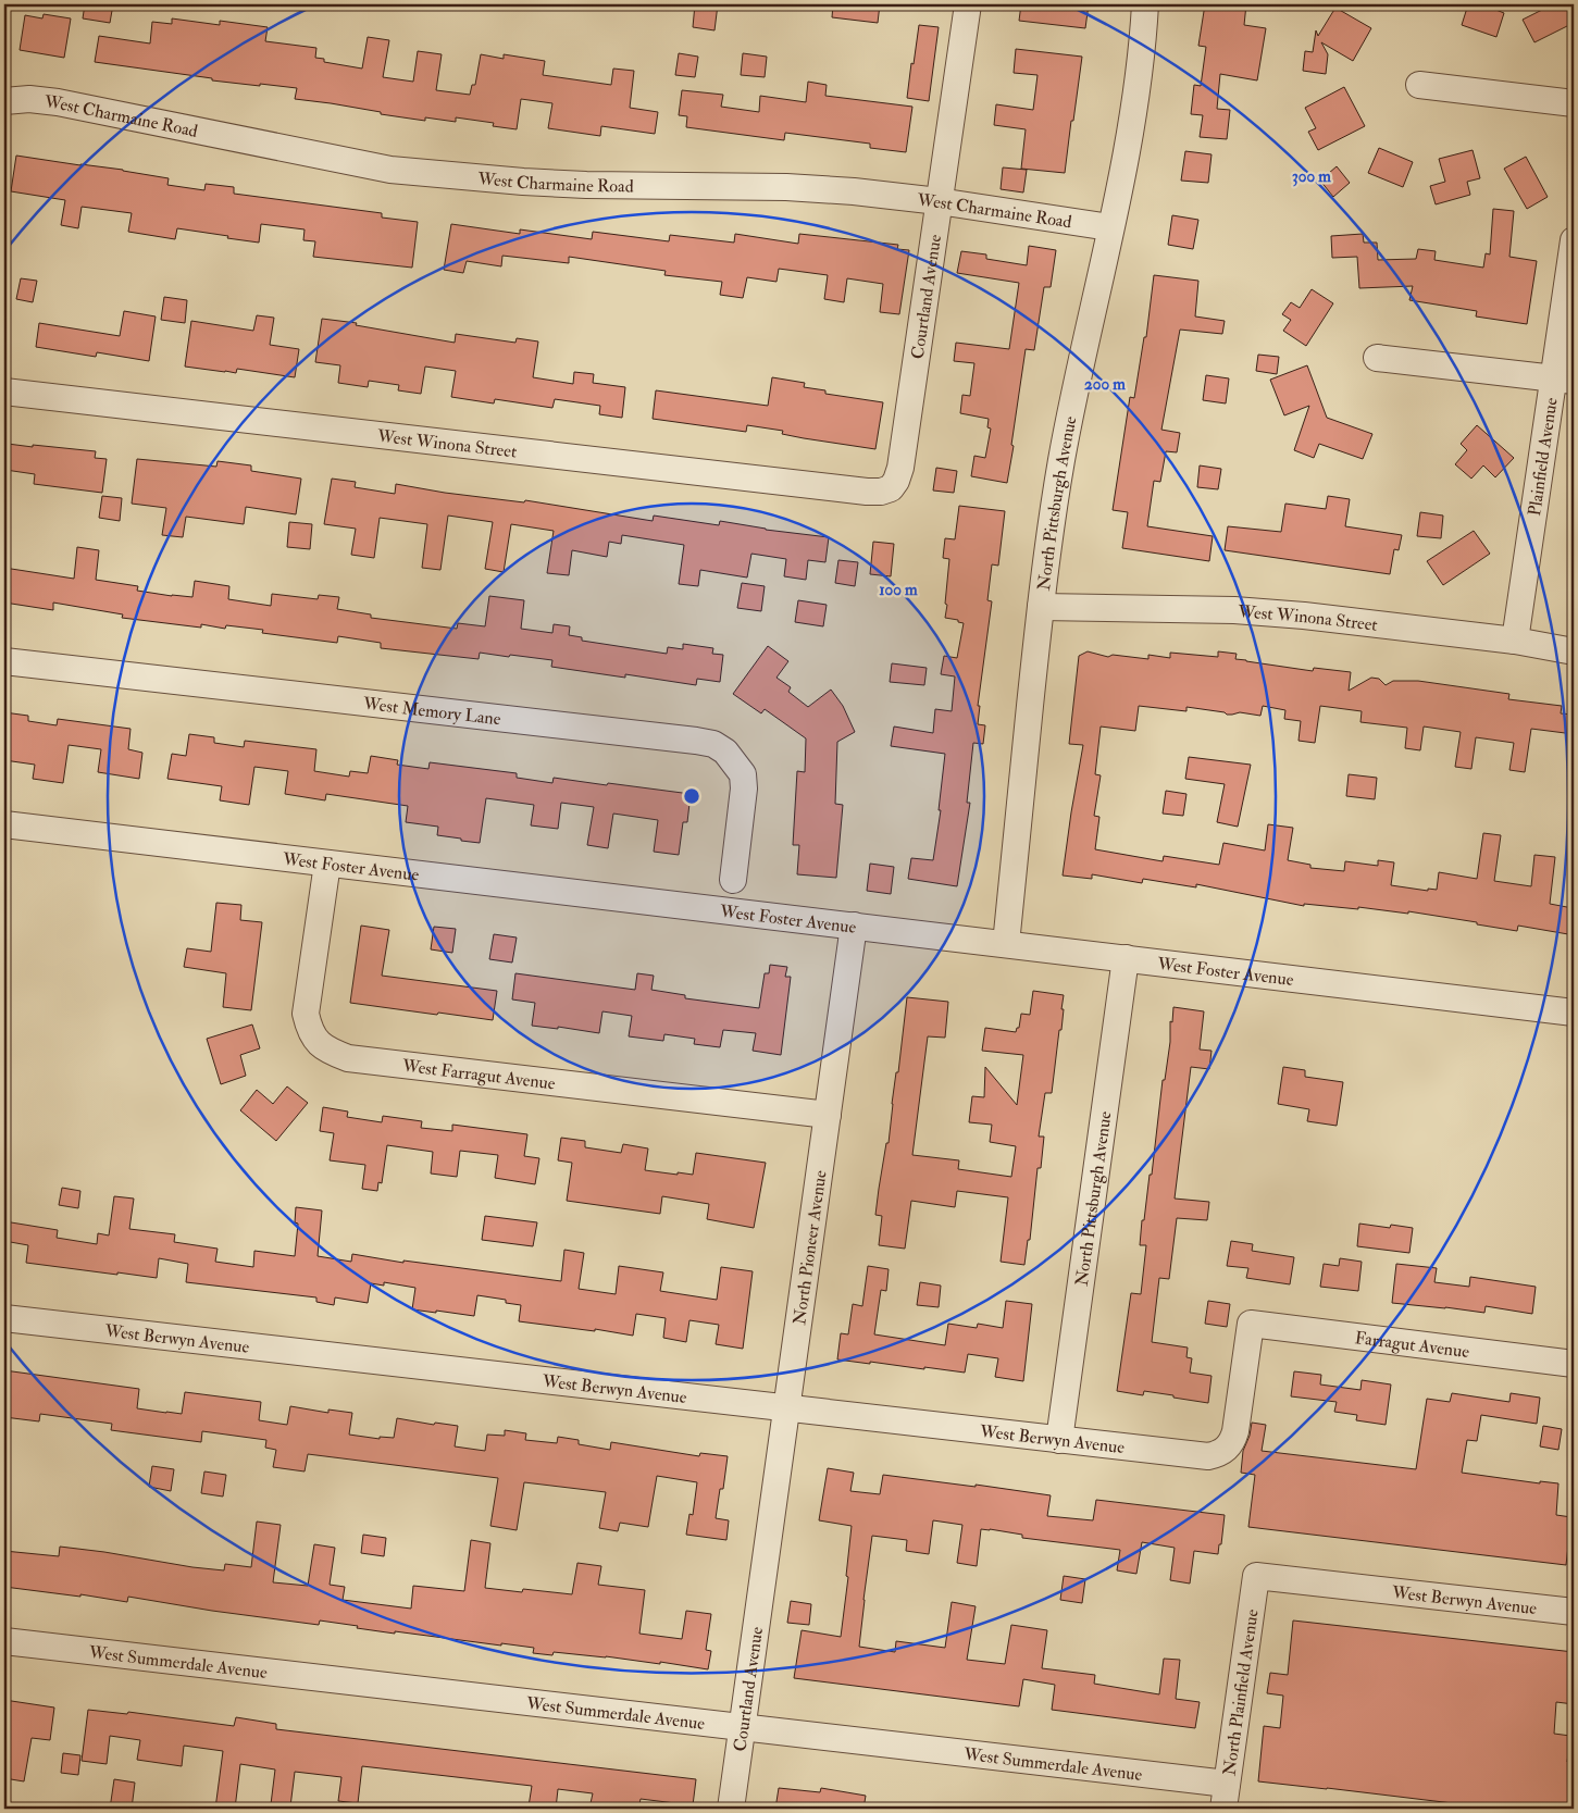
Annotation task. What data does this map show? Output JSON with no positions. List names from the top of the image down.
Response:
{
  "streets": {
    "street": [
      "West Charmaine Road",
      "Courtland Avenue",
      "West Winona Street",
      "Plainfield Avenue",
      "North Pittsburgh Avenue",
      "West Memory Lane",
      "West Foster Avenue",
      "West Farragut Avenue",
      "North Pioneer Avenue",
      "West Berwyn Avenue",
      "Farragut Avenue",
      "West Summerdale Avenue",
      "North Plainfield Avenue"
    ]
  },
  "crossings": [
    ["West Charmaine Road", "Courtland Avenue"],
    ["West Charmaine Road", "North Pittsburgh Avenue"],
    ["Courtland Avenue", "West Winona Street"],
    ["Courtland Avenue", "North Pioneer Avenue"],
    ["Courtland Avenue", "West Summerdale Avenue"],
    ["West Winona Street", "Plainfield Avenue"],
    ["West Winona Street", "North Pittsburgh Avenue"],
    ["North Pittsburgh Avenue", "West Foster Avenue"],
    ["North Pittsburgh Avenue", "West Berwyn Avenue"],
    ["West Foster Avenue", "West Farragut Avenue"],
    ["West Foster Avenue", "North Pioneer Avenue"],
    ["West Farragut Avenue", "North Pioneer Avenue"],
    ["North Pioneer Avenue", "West Berwyn Avenue"],
    ["West Berwyn Avenue", "Farragut Avenue"],
    ["West Berwyn Avenue", "North Plainfield Avenue"],
    ["West Summerdale Avenue", "North Plainfield Avenue"]
  ],
  "rings": ["300 m", "200 m", "100 m"]
}
